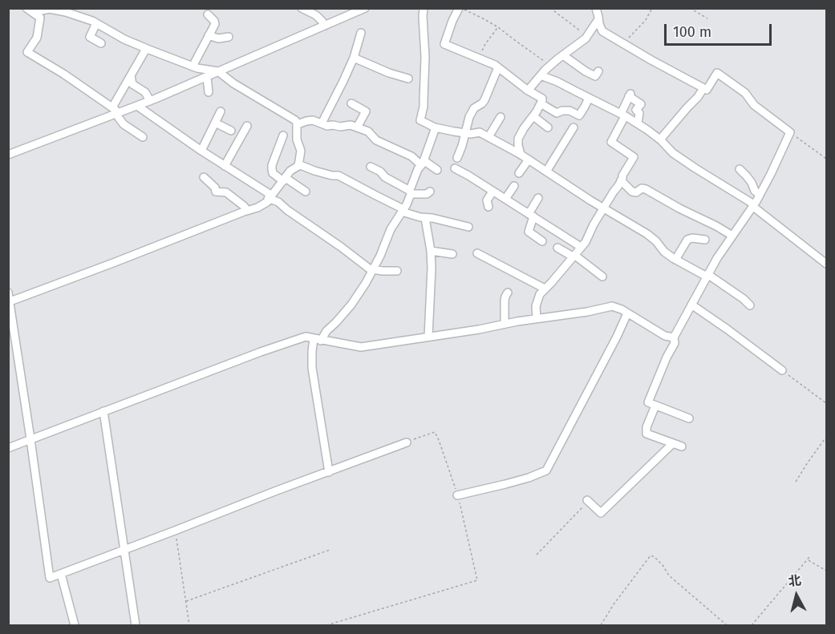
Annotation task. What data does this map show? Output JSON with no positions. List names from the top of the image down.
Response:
{
  "scale_bar": "100 m",
  "north": "top"
}
